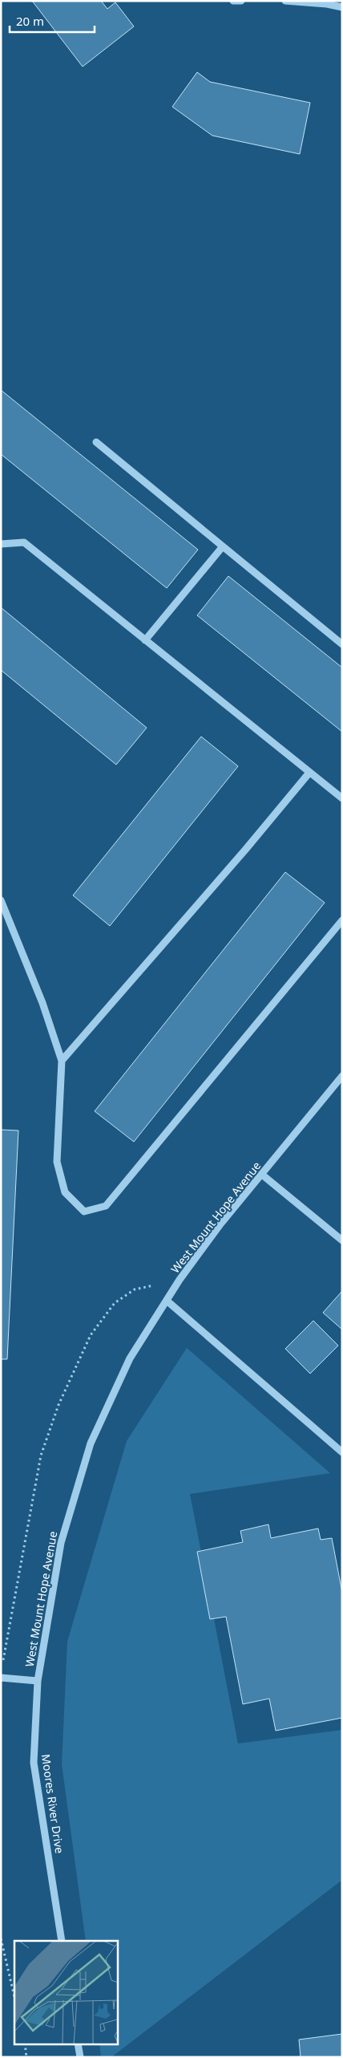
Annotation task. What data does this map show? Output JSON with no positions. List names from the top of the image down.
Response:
{
  "streets": {
    "street": ["West Mount Hope Avenue", "Moores River Drive"]
  },
  "crossings": [
    ["West Mount Hope Avenue", "Moores River Drive"]
  ],
  "scale_bar": "20 m"
}
